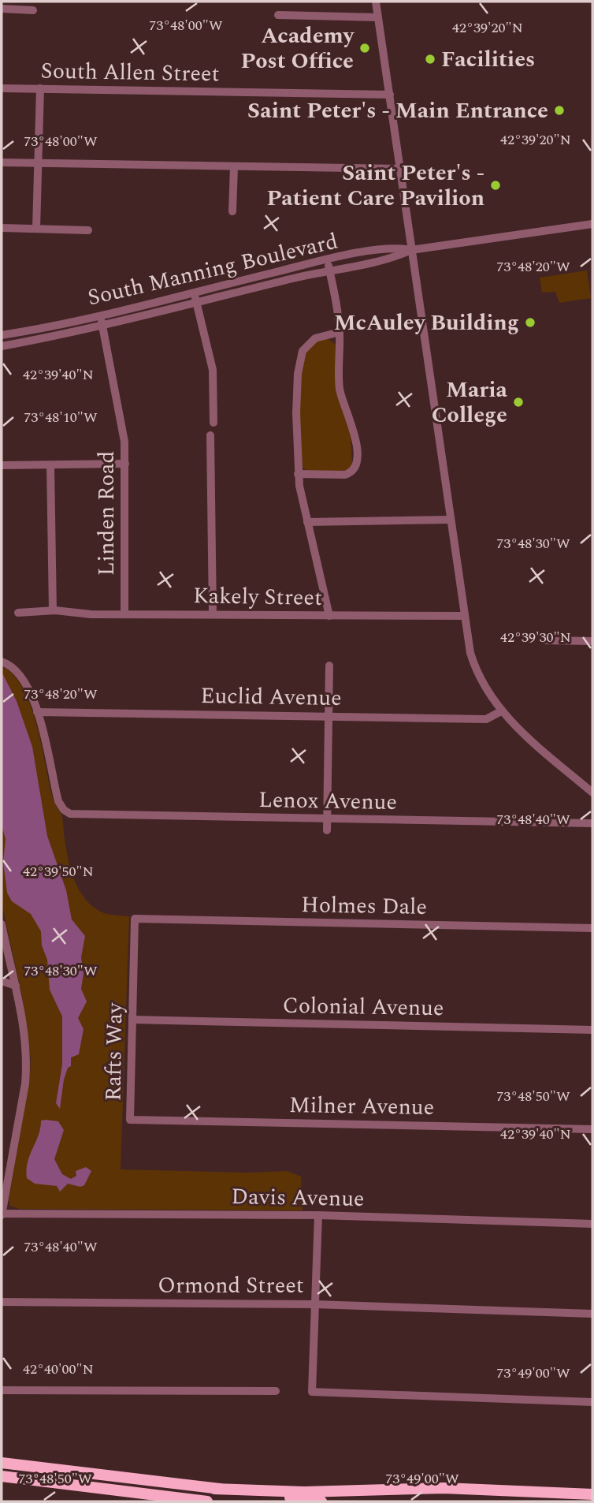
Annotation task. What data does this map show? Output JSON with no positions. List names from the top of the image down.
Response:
{
  "streets": {
    "street": [
      "South Allen Street",
      "South Manning Boulevard",
      "Linden Road",
      "Kakely Street",
      "Euclid Avenue",
      "Lenox Avenue",
      "Holmes Dale",
      "Colonial Avenue",
      "Rafts Way",
      "Milner Avenue",
      "Davis Avenue",
      "Ormond Street"
    ]
  },
  "crossings": [
    ["South Manning Boulevard", "Linden Road"],
    ["Linden Road", "Kakely Street"],
    ["Euclid Avenue", "Lenox Avenue"],
    ["Holmes Dale", "Rafts Way"],
    ["Colonial Avenue", "Rafts Way"],
    ["Rafts Way", "Milner Avenue"]
  ],
  "places": [
    "Academy Post Office",
    "Facilities",
    "Saint Peter's - Main Entrance",
    "Saint Peter's - Patient Care Pavilion",
    "McAuley Building",
    "Maria College"
  ],
  "coordinates": [
    "73°48'00\"W",
    "42°39'20\"N",
    "73°48'20\"W",
    "42°39'40\"N",
    "73°48'10\"W",
    "73°48'30\"W",
    "42°39'30\"N",
    "73°48'40\"W",
    "42°39'50\"N",
    "73°48'50\"W",
    "42°40'00\"N",
    "73°49'00\"W"
  ]
}
